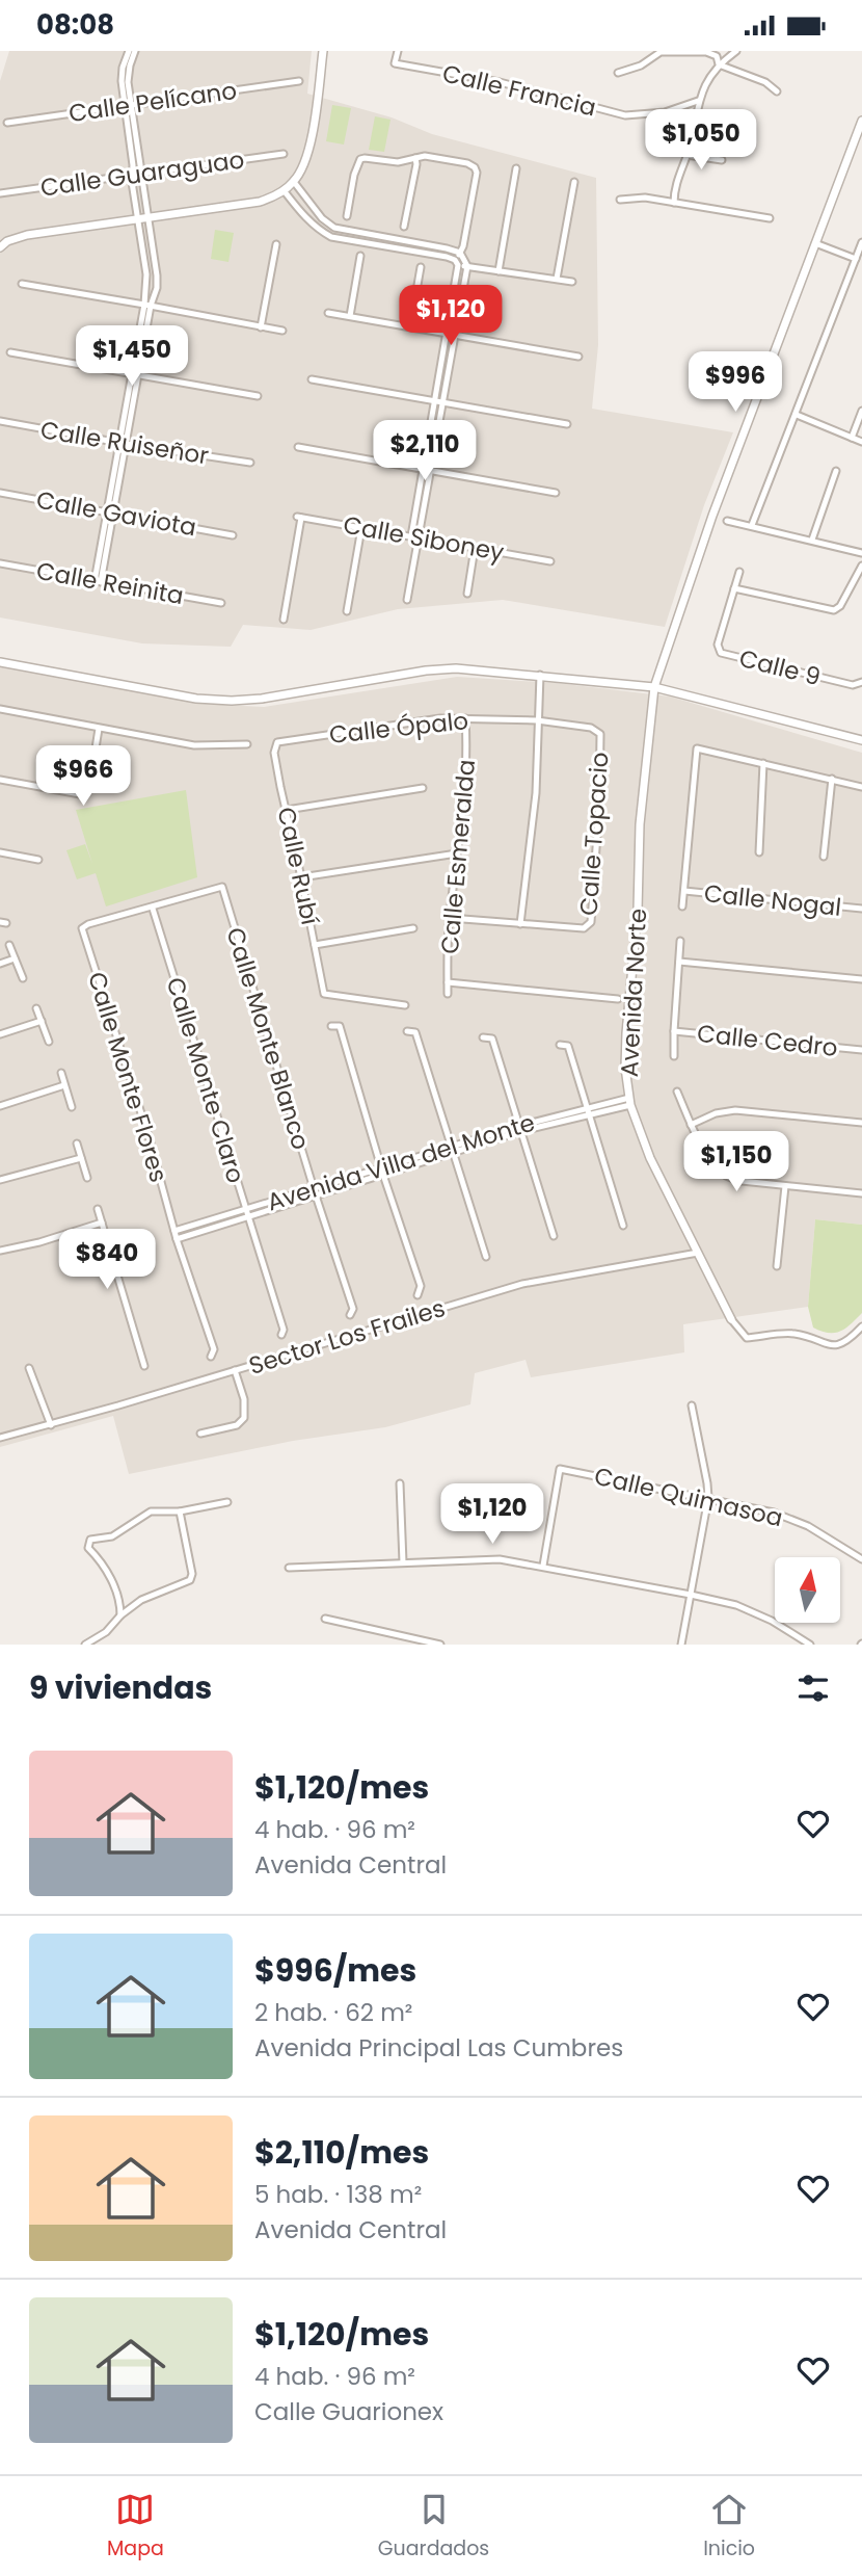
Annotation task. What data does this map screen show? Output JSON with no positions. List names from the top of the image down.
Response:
{
  "streets": {
    "street": [
      "Calle Francia",
      "Calle Pelícano",
      "Calle Guaraguao",
      "Calle Ruiseñor",
      "Calle Gaviota",
      "Calle Siboney",
      "Calle Reinita",
      "Calle 9",
      "Calle Ópalo",
      "Calle Topacio",
      "Calle Esmeralda",
      "Calle Rubí",
      "Calle Nogal",
      "Avenida Norte",
      "Calle Monte Blanco",
      "Calle Cedro",
      "Calle Monte Flores",
      "Calle Monte Claro",
      "Avenida Villa del Monte",
      "Sector Los Frailes",
      "Calle Quimasoa"
    ]
  },
  "crossings": [
    ["Calle Ópalo", "Calle Topacio"],
    ["Calle Ópalo", "Calle Esmeralda"],
    ["Calle Ópalo", "Calle Rubí"],
    ["Calle Topacio", "Calle Esmeralda"],
    ["Avenida Norte", "Avenida Villa del Monte"],
    ["Avenida Norte", "Sector Los Frailes"],
    ["Calle Monte Blanco", "Calle Monte Flores"],
    ["Calle Monte Blanco", "Calle Monte Claro"],
    ["Calle Monte Blanco", "Avenida Villa del Monte"],
    ["Calle Monte Flores", "Calle Monte Claro"],
    ["Calle Monte Flores", "Avenida Villa del Monte"],
    ["Calle Monte Claro", "Avenida Villa del Monte"]
  ],
  "north": "top",
  "page": {
    "status": "08:08",
    "price": [
      "$1,050",
      "$1,120",
      "$1,450",
      "$996",
      "$2,110",
      "$966",
      "$1,150",
      "$840",
      "$1,120"
    ],
    "heading": "9 viviendas",
    "list": [
      {
        "name": "$1,120/mes",
        "note": "4 hab. · 96 m² · Avenida Central"
      },
      {
        "name": "$996/mes",
        "note": "2 hab. · 62 m² · Avenida Principal Las Cumbres"
      },
      {
        "name": "$2,110/mes",
        "note": "5 hab. · 138 m² · Avenida Central"
      },
      {
        "name": "$1,120/mes",
        "note": "4 hab. · 96 m² · Calle Guarionex"
      }
    ],
    "tabs": ["Mapa", "Guardados", "Inicio"]
  }
}
